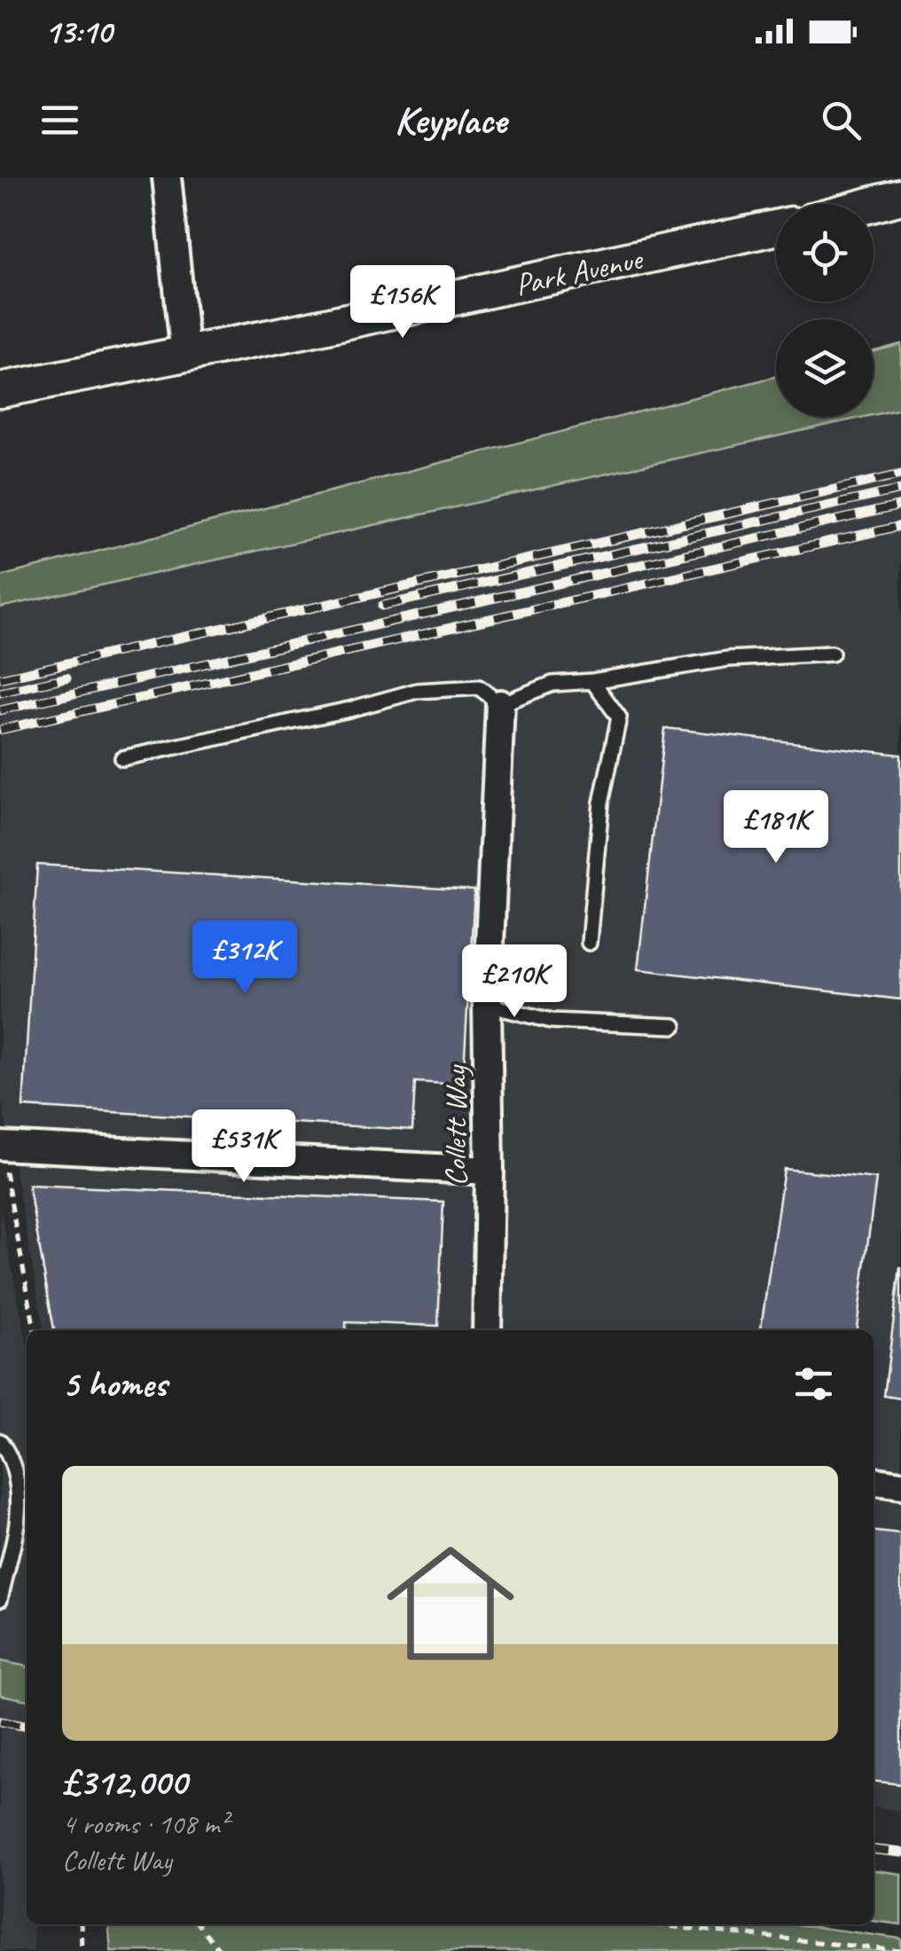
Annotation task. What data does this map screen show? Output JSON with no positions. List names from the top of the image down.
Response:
{
  "streets": {
    "street": ["Park Avenue", "Collett Way"]
  },
  "page": {
    "status": "13:10",
    "header": "Keyplace",
    "price": [
      "£156K",
      "£181K",
      "£312K",
      "£210K",
      "£531K"
    ],
    "heading": "5 homes",
    "list": [
      {
        "name": "£312,000",
        "note": "4 rooms · 108 m² · Collett Way"
      }
    ]
  }
}
